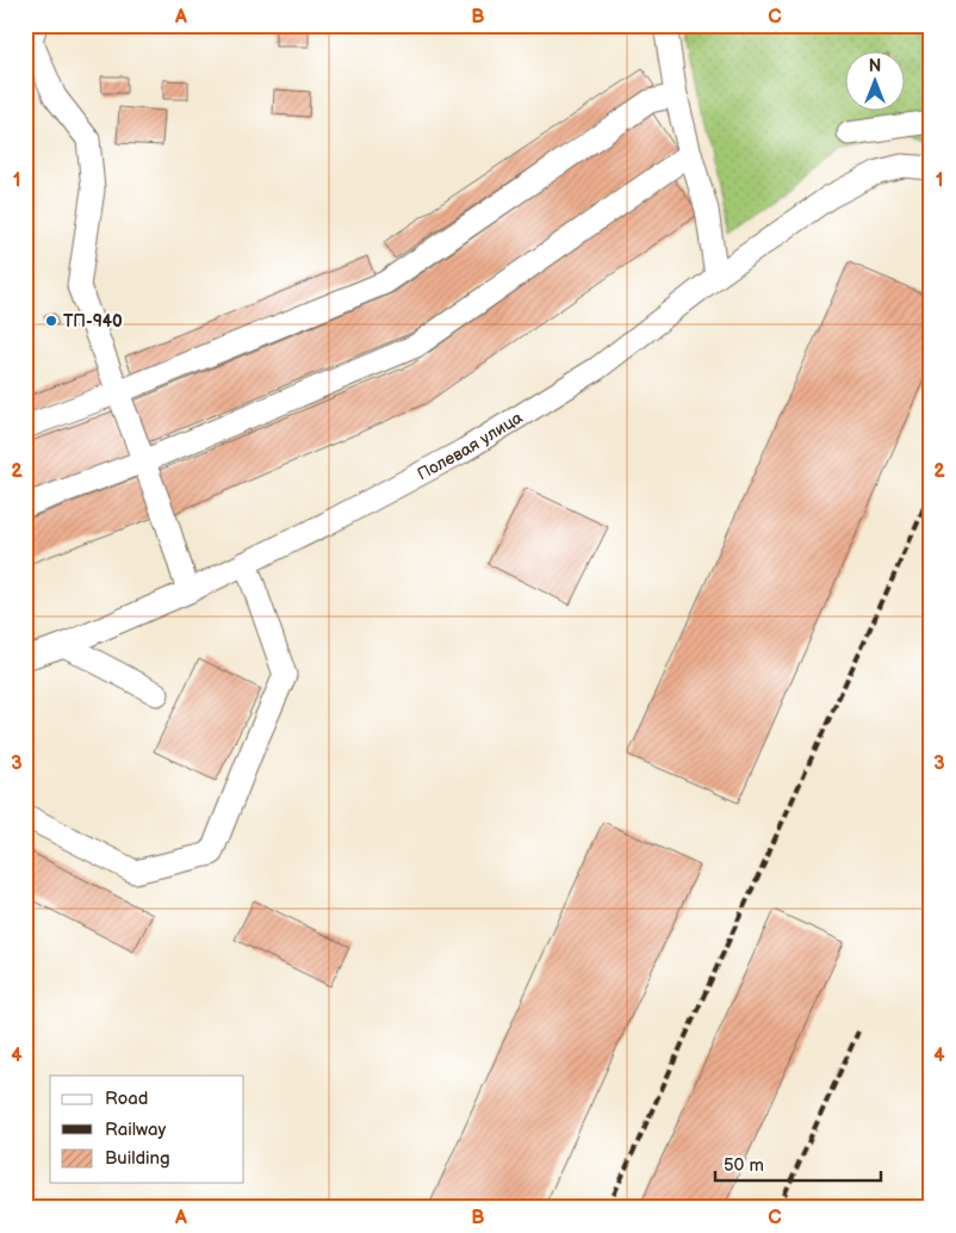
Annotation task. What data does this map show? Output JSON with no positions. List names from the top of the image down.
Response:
{
  "streets": {
    "street": ["Полевая улица"]
  },
  "places": ["ТП-940"],
  "legend": ["Road", "Railway", "Building"],
  "scale_bar": "50 m",
  "north": "top",
  "grid": {
    "columns": ["A", "B", "C"],
    "rows": [
      "1",
      "2",
      "3",
      "4"
    ]
  }
}
